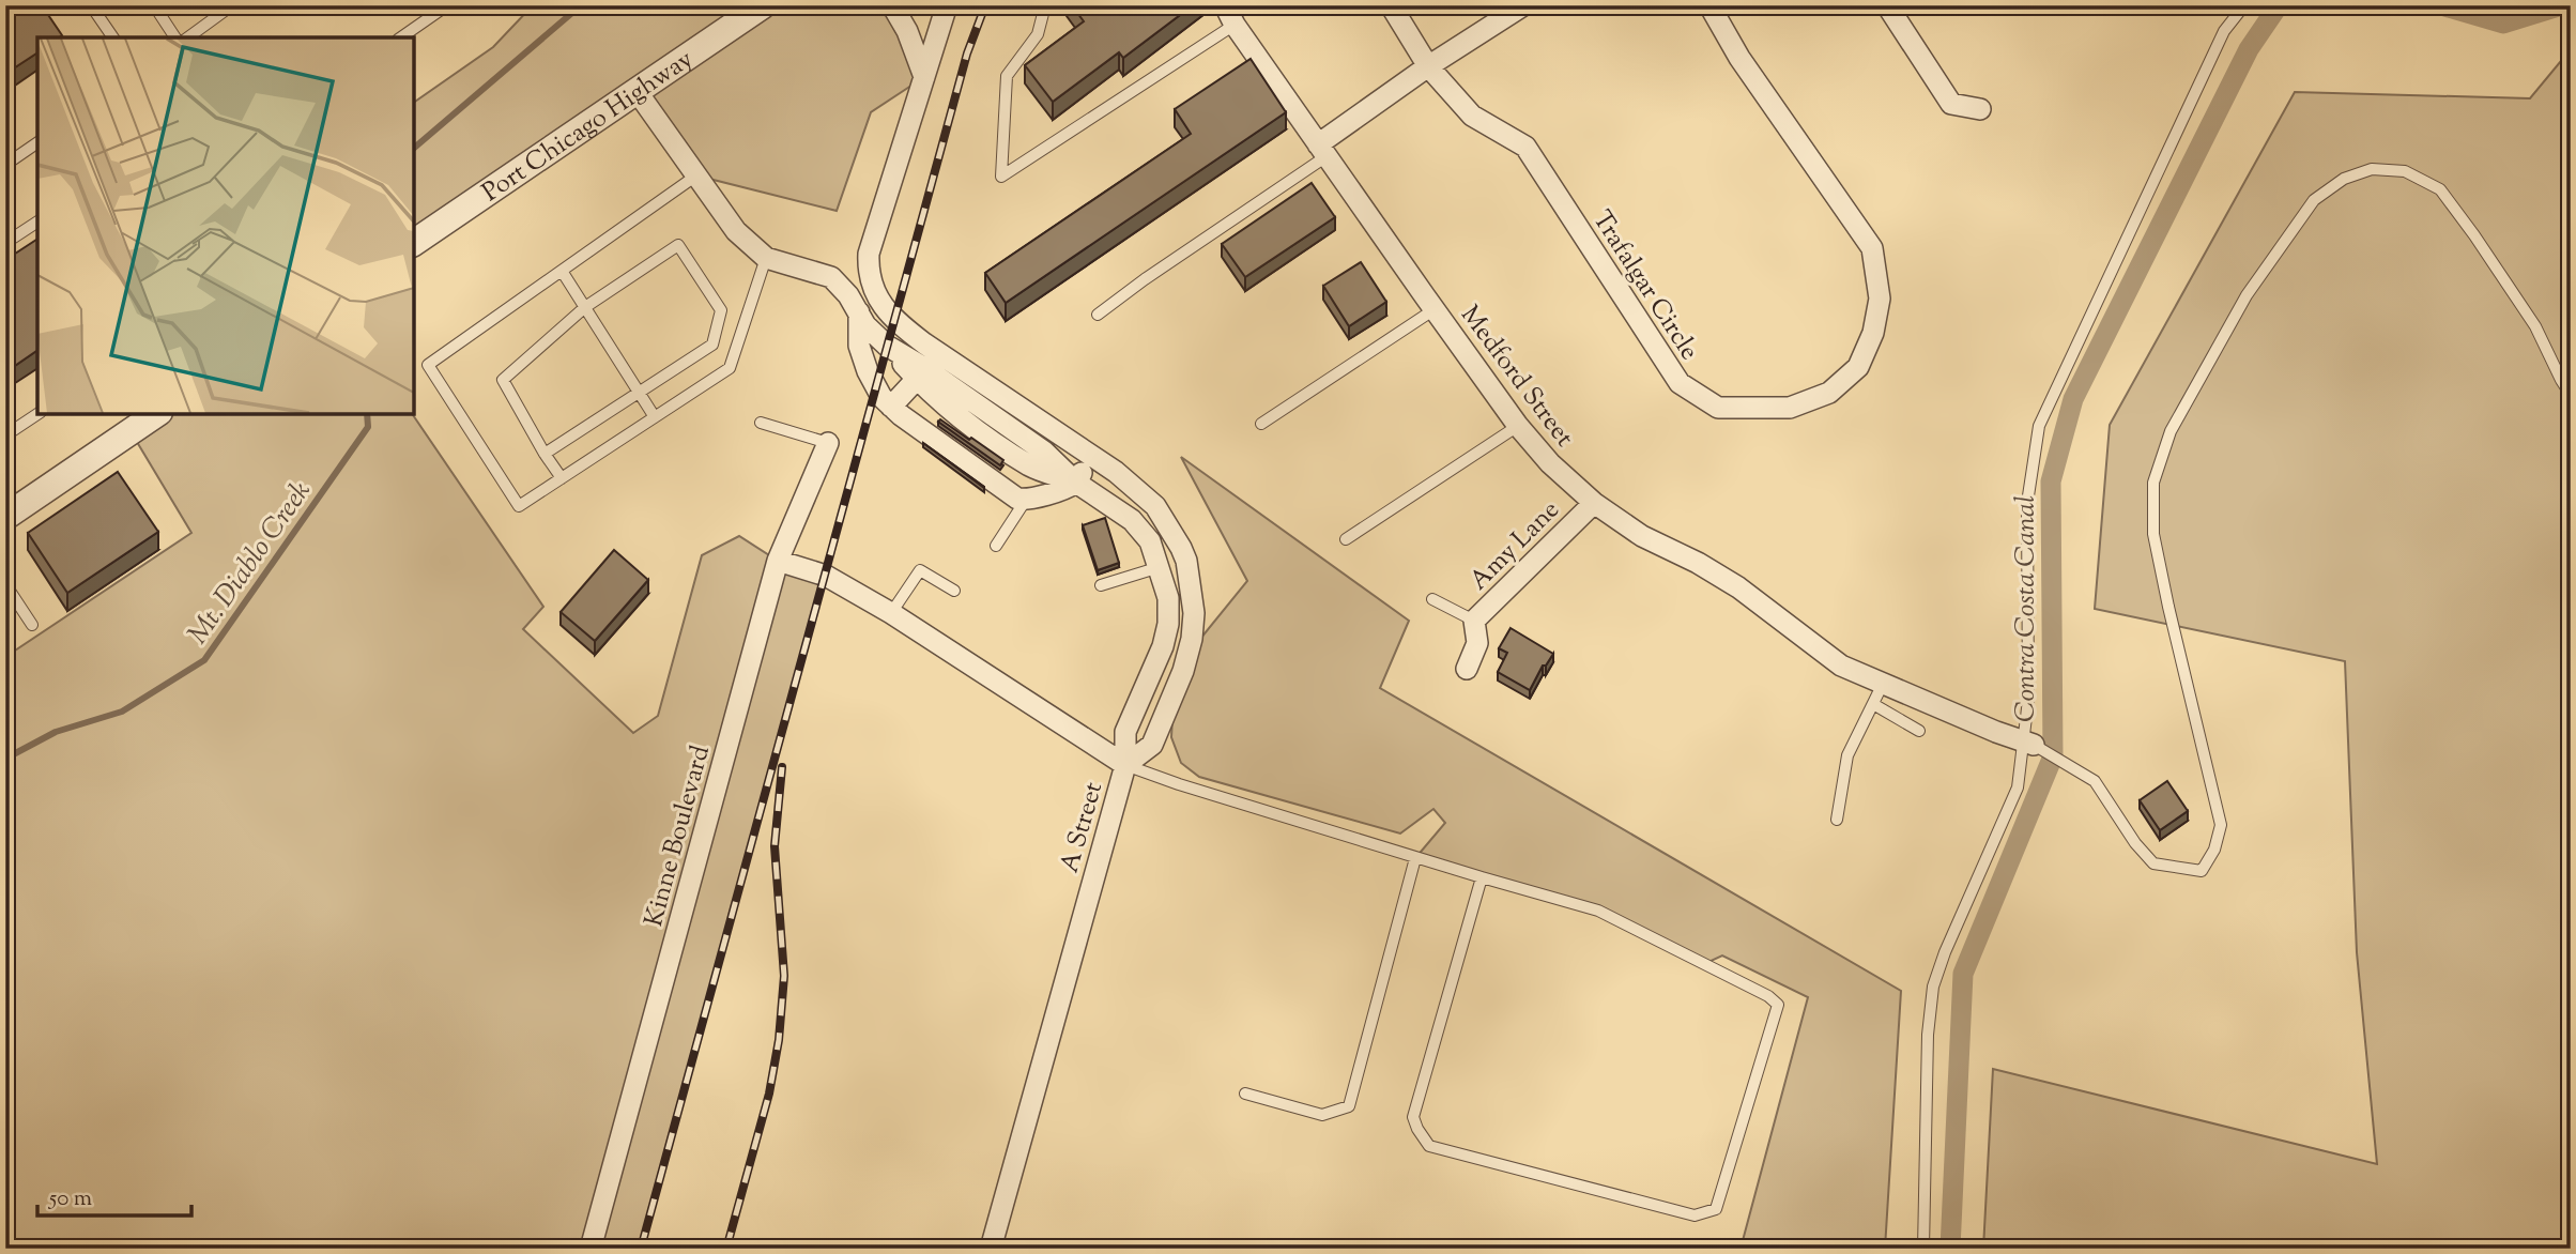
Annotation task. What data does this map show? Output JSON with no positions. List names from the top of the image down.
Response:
{
  "streets": {
    "street": [
      "Port Chicago Highway",
      "Trafalgar Circle",
      "Medford Street",
      "Amy Lane",
      "A Street",
      "Kinne Boulevard"
    ]
  },
  "crossings": [
    ["Medford Street", "Amy Lane"],
    ["A Street", "Kinne Boulevard"]
  ],
  "water": ["Mt. Diablo Creek", "Contra Costa Canal"],
  "scale_bar": "50 m"
}
